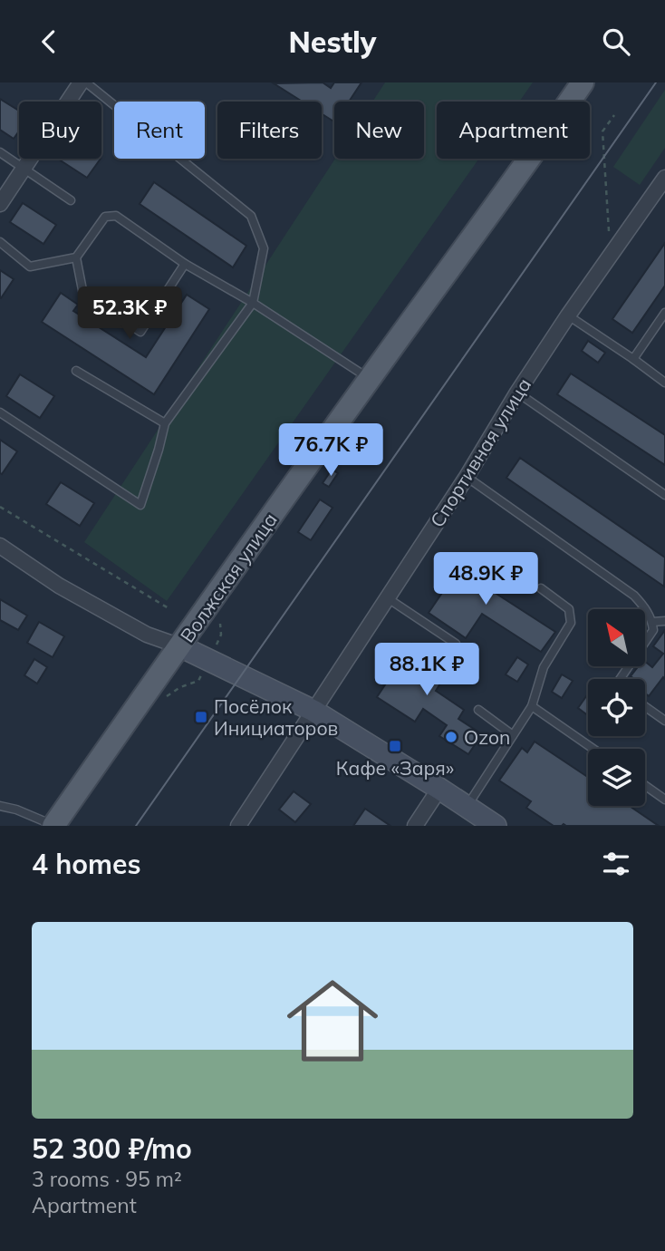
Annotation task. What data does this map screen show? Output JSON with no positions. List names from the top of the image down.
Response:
{
  "streets": {
    "main road": ["Волжская улица"],
    "street": ["Спортивная улица"]
  },
  "places": {
    "transit": ["Посёлок Инициаторов", "Кафе «Заря»"],
    "other": ["Ozon"]
  },
  "north": "top left",
  "page": {
    "header": "Nestly",
    "chip": [
      "Buy",
      "Rent",
      "Filters",
      "New",
      "Apartment"
    ],
    "price": [
      "52.3K ₽",
      "76.7K ₽",
      "48.9K ₽",
      "88.1K ₽"
    ],
    "heading": "4 homes",
    "list": [
      {
        "name": "52 300 ₽/mo",
        "note": "3 rooms · 95 m² · Apartment"
      }
    ]
  }
}
